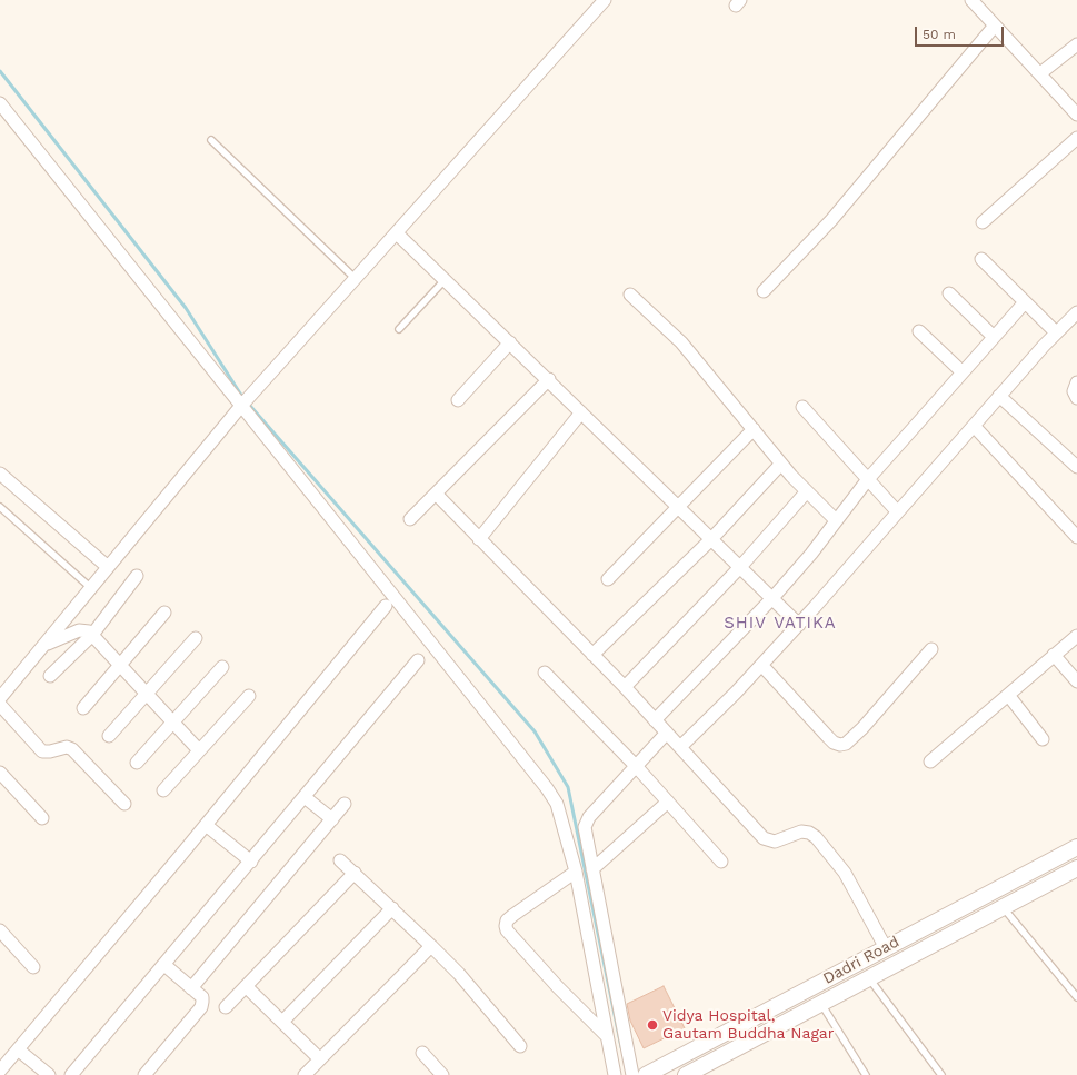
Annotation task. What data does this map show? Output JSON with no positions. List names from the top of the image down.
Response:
{
  "streets": {
    "street": ["Dadri Road"]
  },
  "districts": ["SHIV VATIKA"],
  "places": ["Vidya Hospital, Gautam Buddha Nagar"],
  "scale_bar": "50 m"
}
